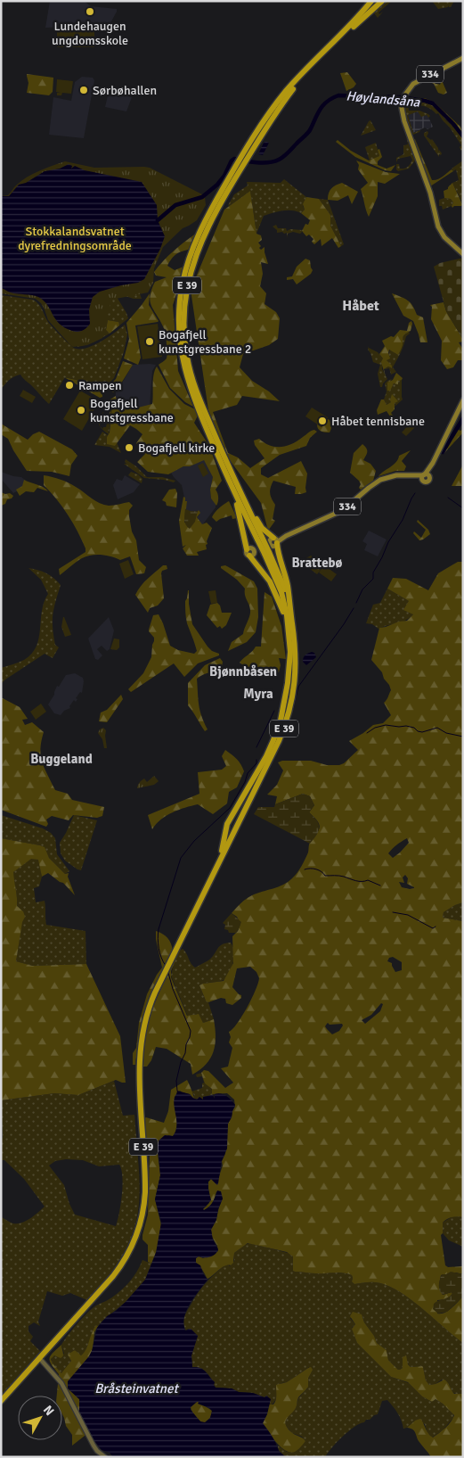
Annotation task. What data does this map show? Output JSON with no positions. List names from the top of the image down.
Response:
{
  "streets": {
    "highway": ["E 39"],
    "main road": ["334"]
  },
  "crossings": [
    ["334", "E 39"]
  ],
  "districts": [
    "Håbet",
    "Brattebø",
    "Bjønnbåsen",
    "Myra",
    "Buggeland"
  ],
  "water": ["Høylandsåna", "Bråsteinvatnet"],
  "parks": ["Stokkalandsvatnet dyrefredningsområde"],
  "places": [
    "Lundehaugen ungdomsskole",
    "Sørbøhallen",
    "Bogafjell kunstgressbane 2",
    "Rampen",
    "Bogafjell kunstgressbane",
    "Håbet tennisbane",
    "Bogafjell kirke"
  ],
  "north": "top right"
}
